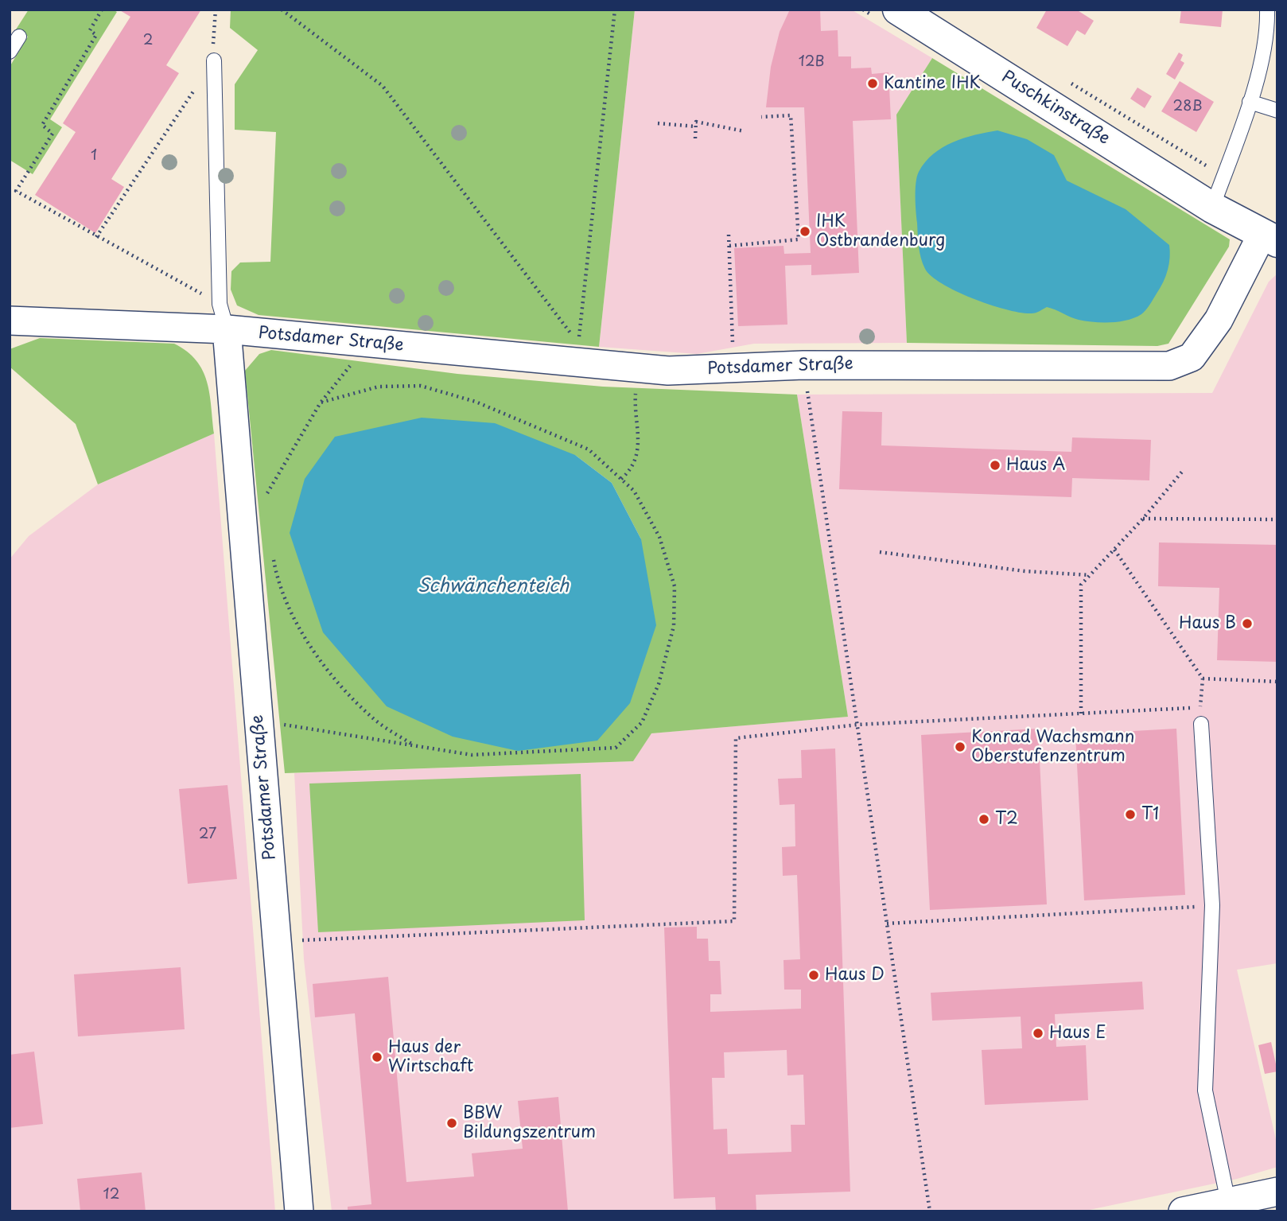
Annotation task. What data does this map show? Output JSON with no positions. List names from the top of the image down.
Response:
{
  "streets": {
    "street": ["Puschkinstraße", "Potsdamer Straße"]
  },
  "crossings": [
    ["Puschkinstraße", "Potsdamer Straße"]
  ],
  "water": ["Schwänchenteich"],
  "places": [
    "Kantine IHK",
    "IHK Ostbrandenburg",
    "Haus A",
    "Haus B",
    "Konrad Wachsmann Oberstufenzentrum",
    "T1",
    "T2",
    "Haus D",
    "Haus E",
    "Haus der Wirtschaft",
    "BBW Bildungszentrum"
  ],
  "house_numbers": [
    "2",
    "12B",
    "28B",
    "1",
    "27",
    "12"
  ]
}
